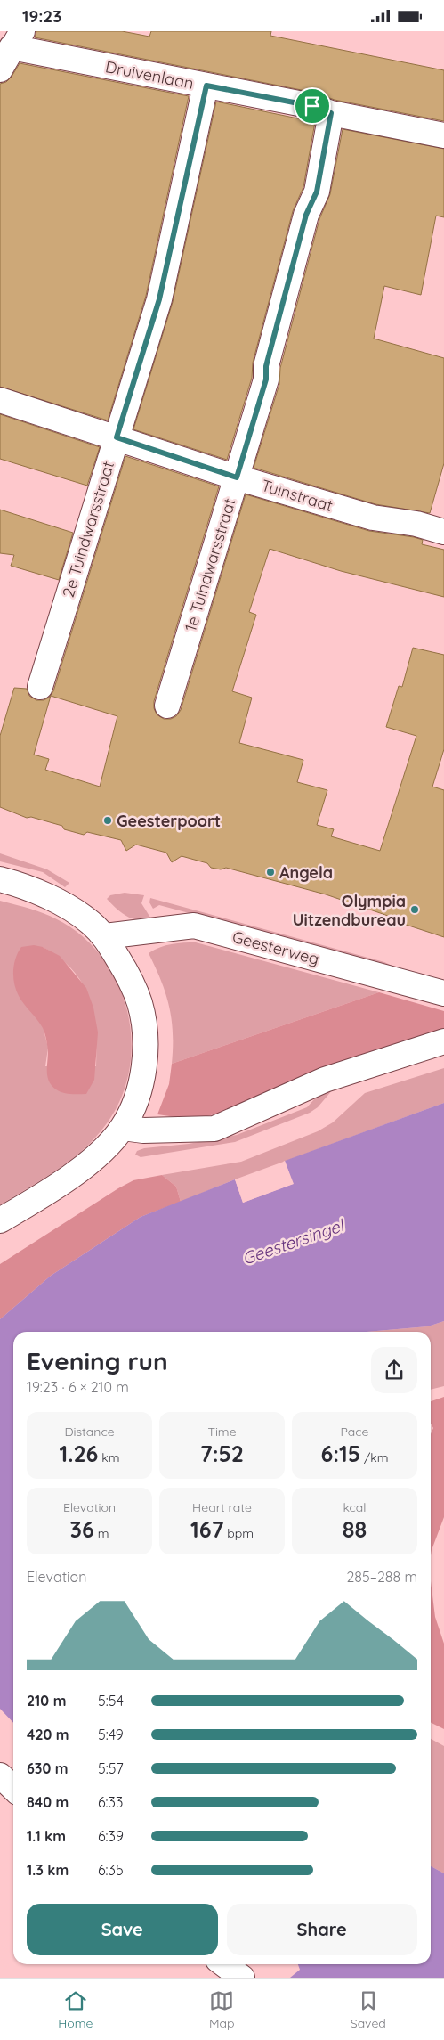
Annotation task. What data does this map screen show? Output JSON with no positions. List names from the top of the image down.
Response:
{
  "streets": {
    "street": [
      "Druivenlaan",
      "Tuinstraat",
      "2e Tuindwarsstraat",
      "1e Tuindwarsstraat",
      "Geesterweg"
    ]
  },
  "crossings": [
    ["Druivenlaan", "2e Tuindwarsstraat"],
    ["Druivenlaan", "1e Tuindwarsstraat"],
    ["Tuinstraat", "2e Tuindwarsstraat"],
    ["Tuinstraat", "1e Tuindwarsstraat"]
  ],
  "water": ["Geestersingel"],
  "places": ["Geesterpoort", "Angela", "Olympia Uitzendbureau"],
  "page": {
    "status": "19:23",
    "heading": ["Evening run", "19:23 · 6 × 210 m"],
    "stats": [
      ["Distance", "1.26 km"],
      ["Time", "7:52"],
      ["Pace", "6:15 /km"],
      ["Elevation", "36 m"],
      ["Heart rate", "167 bpm"],
      ["kcal", "88"]
    ],
    "chart": ["Elevation", "285–288 m"],
    "list": [
      {
        "name": "210 m",
        "note": "5:54"
      },
      {
        "name": "420 m",
        "note": "5:49"
      },
      {
        "name": "630 m",
        "note": "5:57"
      },
      {
        "name": "840 m",
        "note": "6:33"
      },
      {
        "name": "1.1 km",
        "note": "6:39"
      },
      {
        "name": "1.3 km",
        "note": "6:35"
      }
    ],
    "buttons": ["Save", "Share"],
    "tabs": ["Home", "Map", "Saved"]
  }
}
